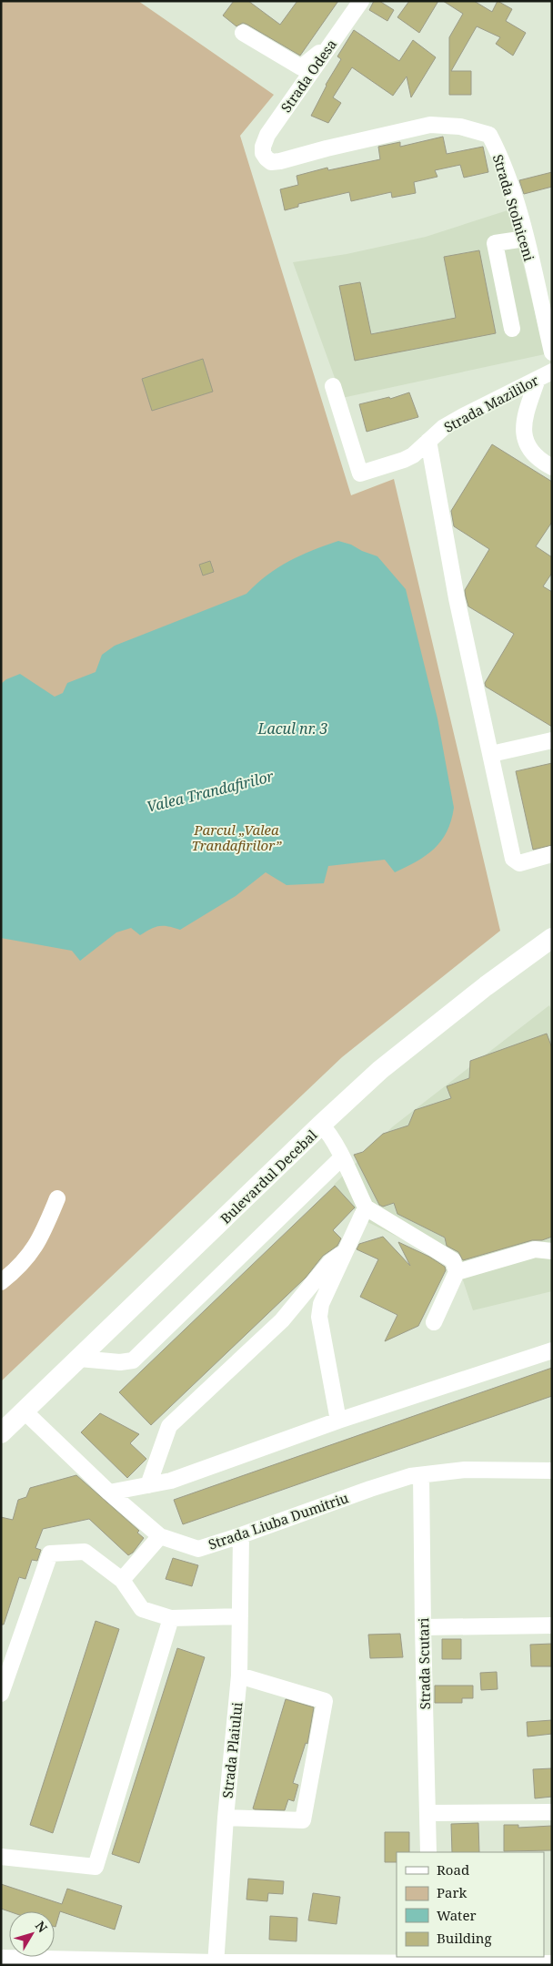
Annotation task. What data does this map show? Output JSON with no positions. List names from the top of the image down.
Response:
{
  "streets": {
    "main road": ["Bulevardul Decebal"],
    "street": [
      "Strada Odesa",
      "Strada Stolniceni",
      "Strada Mazililor",
      "Strada Liuba Dumitriu",
      "Strada Scutari",
      "Strada Plaiului"
    ]
  },
  "crossings": [
    ["Strada Odesa", "Strada Stolniceni"],
    ["Bulevardul Decebal", "Strada Liuba Dumitriu"],
    ["Strada Liuba Dumitriu", "Strada Scutari"],
    ["Strada Liuba Dumitriu", "Strada Plaiului"]
  ],
  "water": ["Lacul nr. 3", "Valea Trandafirilor"],
  "parks": ["Parcul „Valea Trandafirilor”"],
  "legend": [
    "Road",
    "Park",
    "Water",
    "Building"
  ],
  "north": "top right"
}
